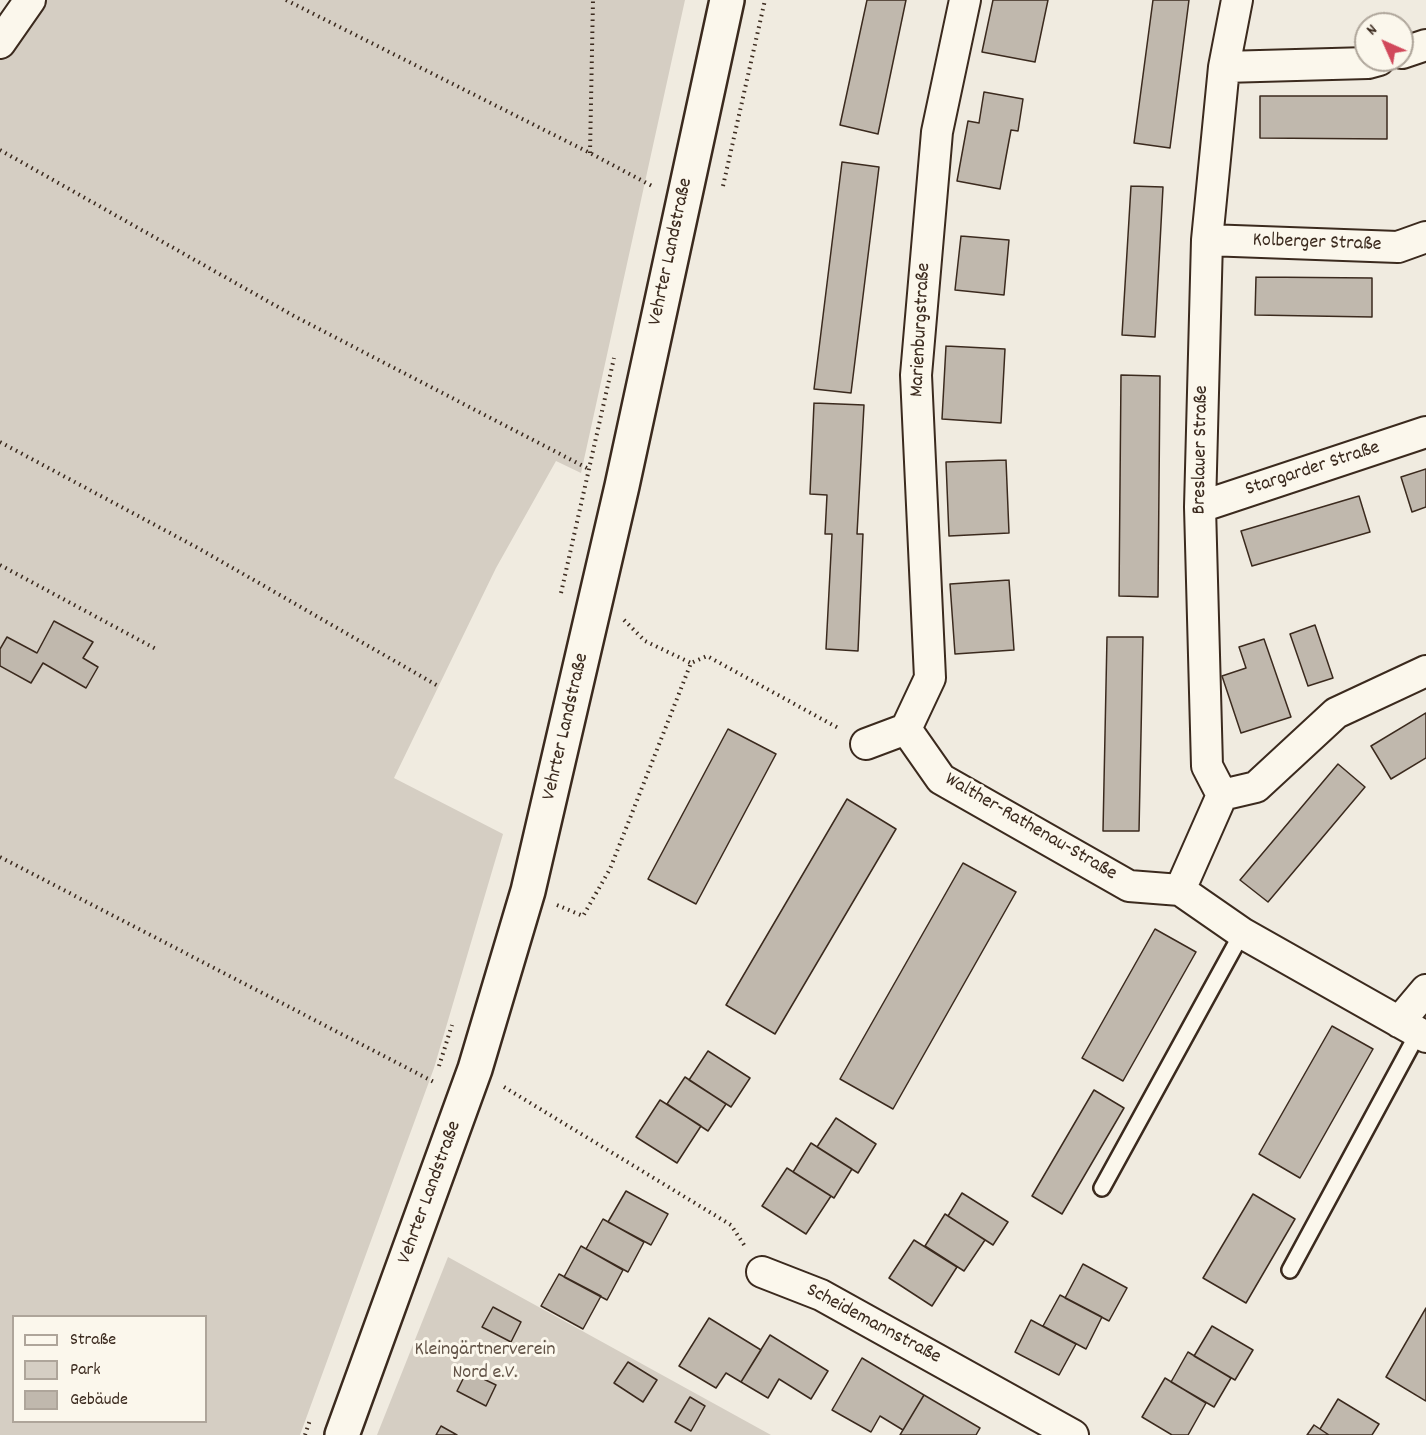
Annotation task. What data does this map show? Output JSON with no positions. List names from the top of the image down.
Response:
{
  "streets": {
    "main road": ["Vehrter Landstraße"],
    "street": [
      "Kolberger Straße",
      "Marienburgstraße",
      "Breslauer Straße",
      "Stargarder Straße",
      "Walther-Rathenau-Straße",
      "Scheidemannstraße"
    ]
  },
  "crossings": [
    ["Kolberger Straße", "Breslauer Straße"],
    ["Marienburgstraße", "Walther-Rathenau-Straße"],
    ["Breslauer Straße", "Stargarder Straße"]
  ],
  "parks": ["Kleingärtnerverein Nord e.V."],
  "legend": ["Straße", "Park", "Gebäude"],
  "north": "top left"
}
